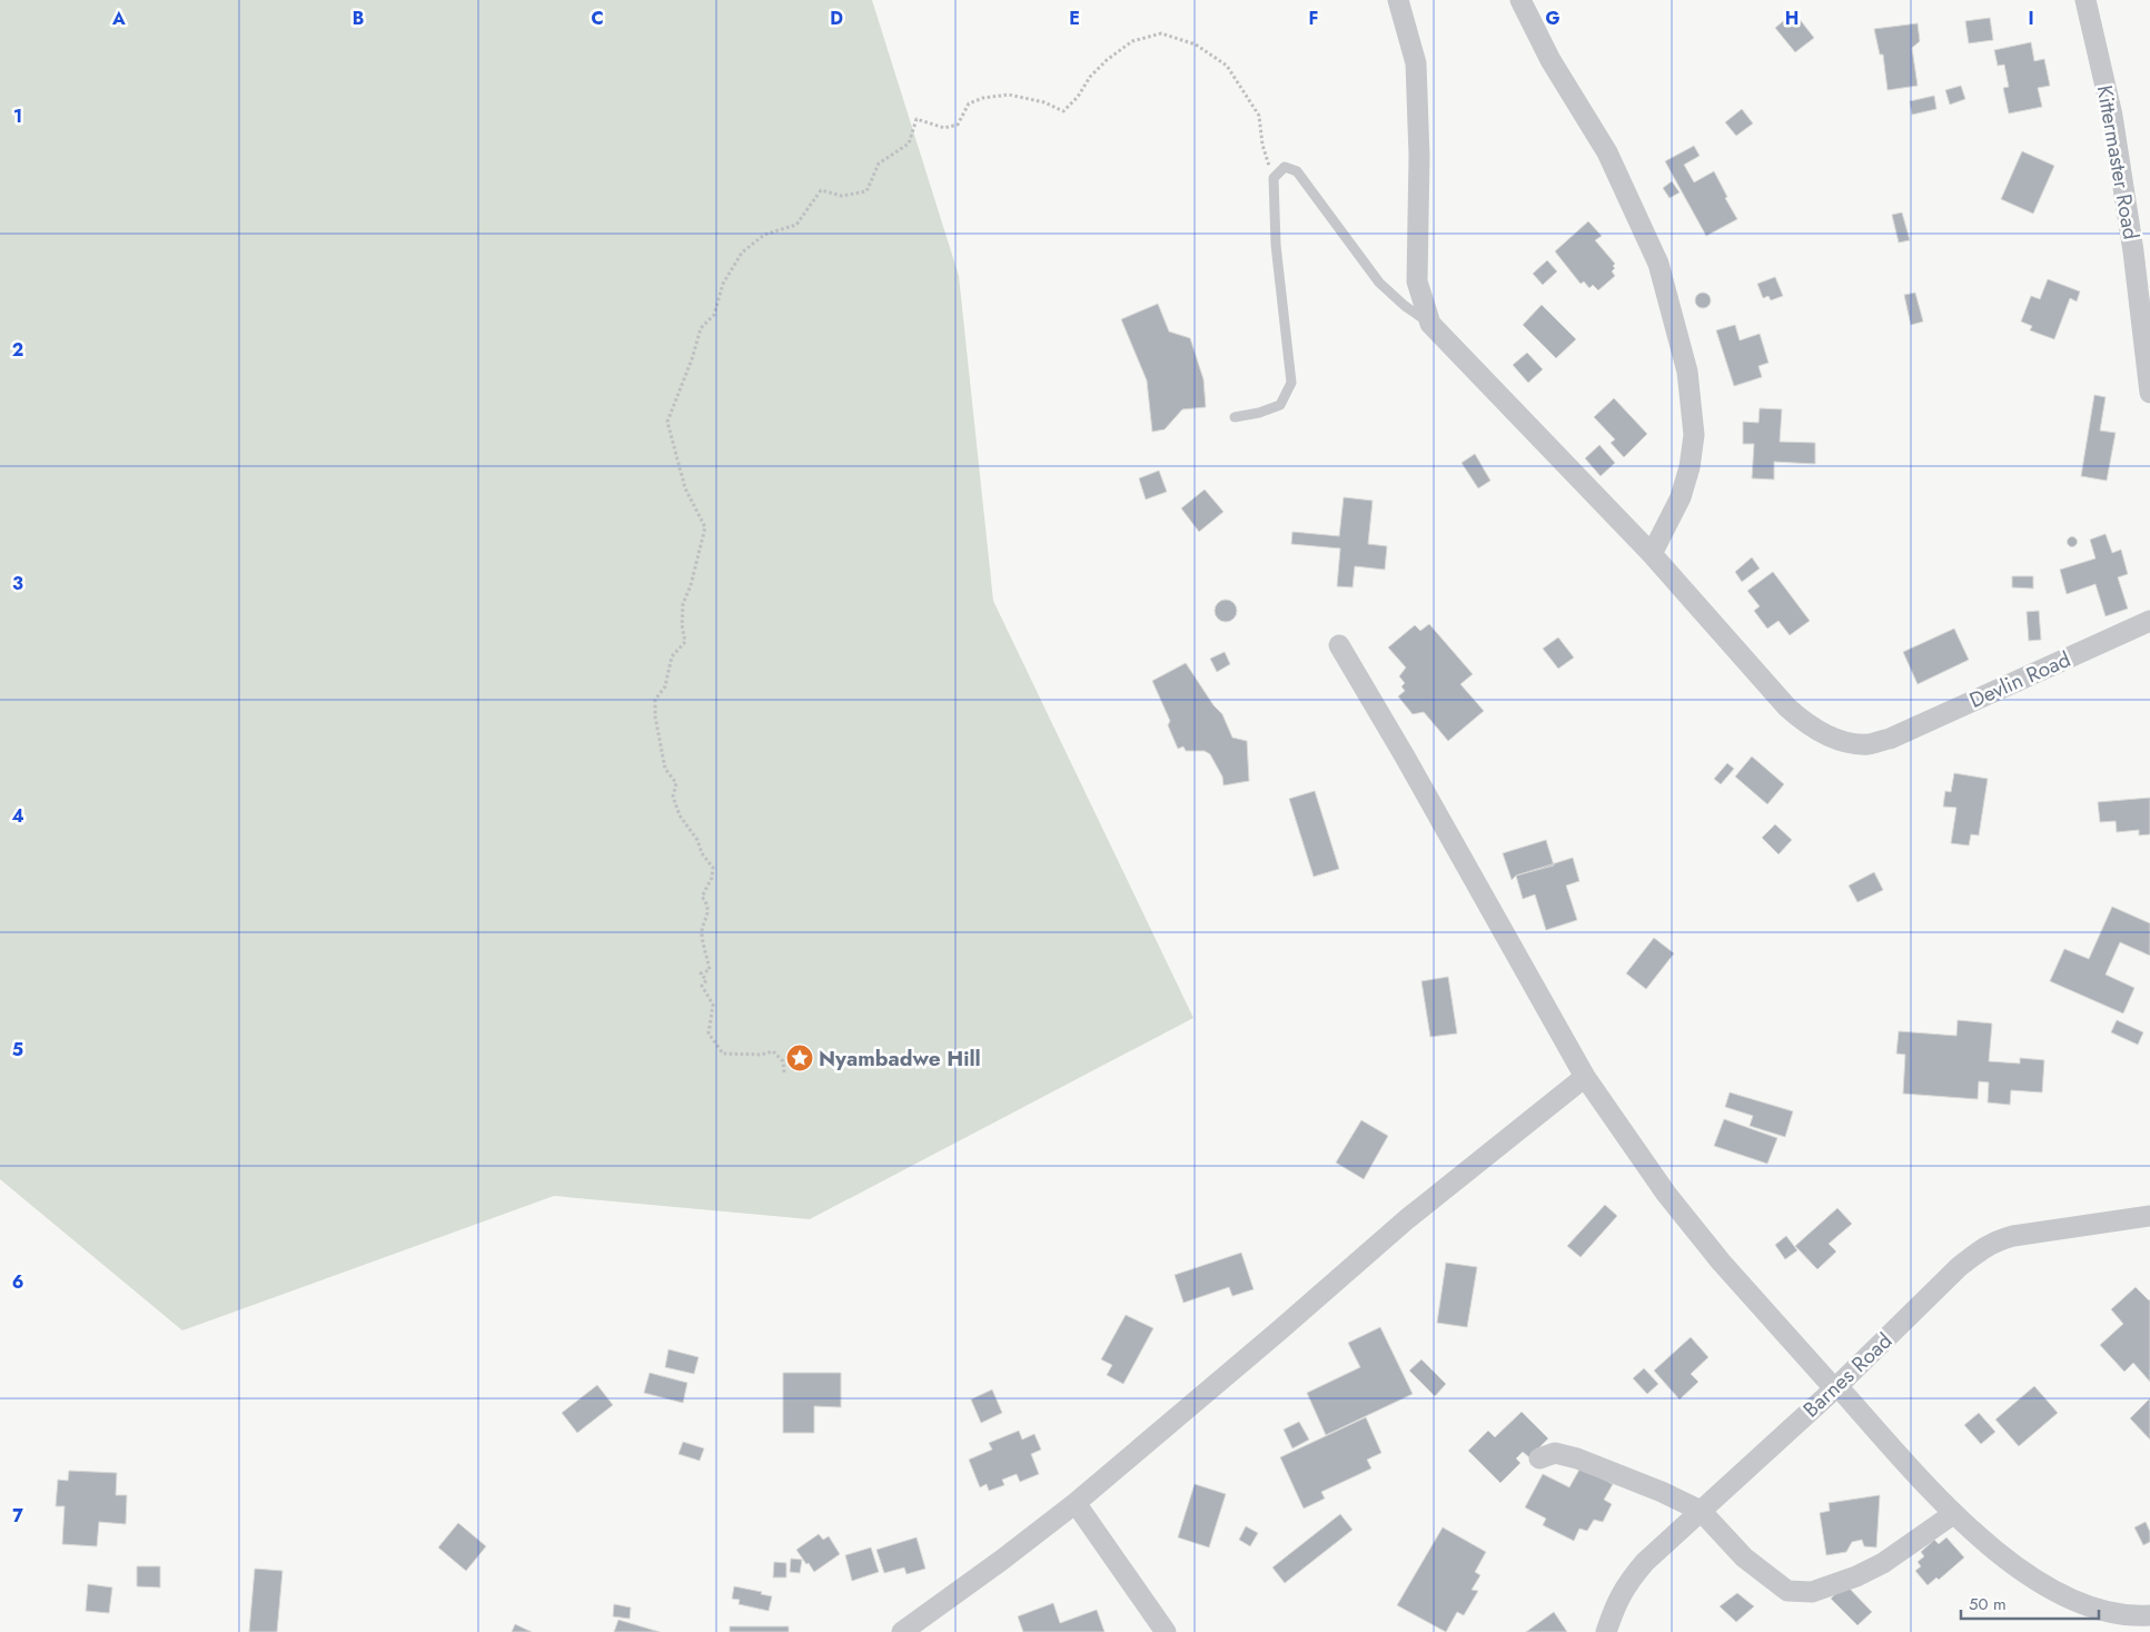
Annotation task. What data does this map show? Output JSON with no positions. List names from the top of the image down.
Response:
{
  "streets": {
    "street": ["Kittermaster Road", "Devlin Road", "Barnes Road"]
  },
  "places": {
    "place": ["Nyambadwe Hill"]
  },
  "scale_bar": "50 m",
  "grid": {
    "columns": [
      "A",
      "B",
      "C",
      "D",
      "E",
      "F",
      "G",
      "H",
      "I"
    ],
    "rows": [
      "1",
      "2",
      "3",
      "4",
      "5",
      "6",
      "7"
    ]
  }
}
